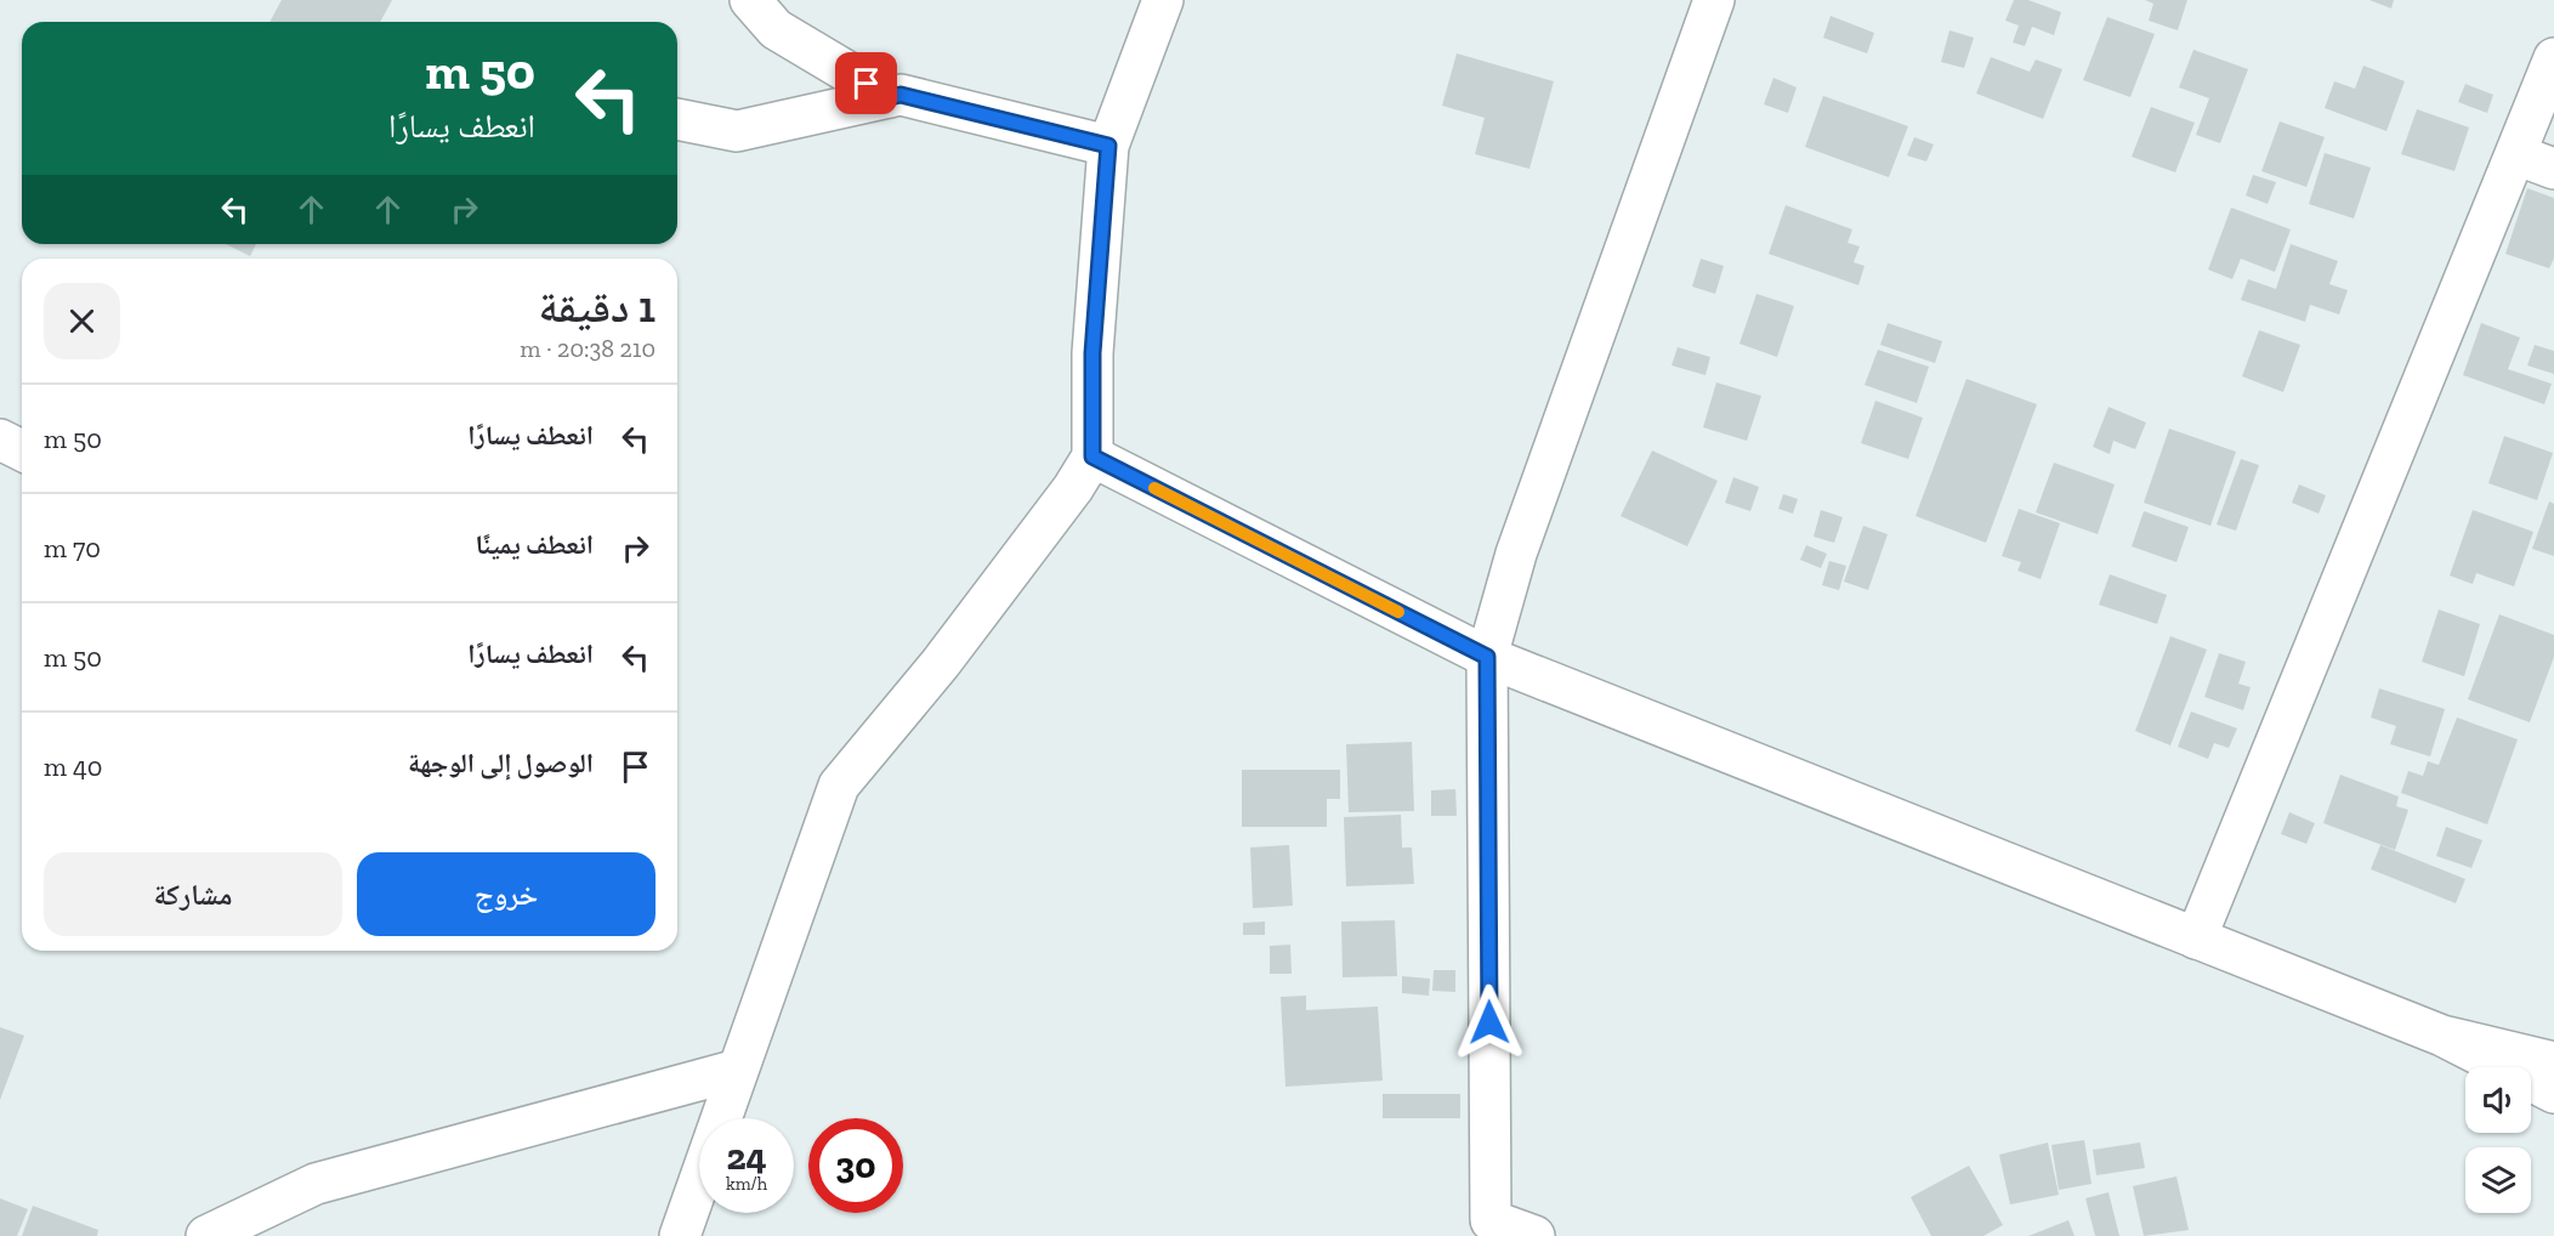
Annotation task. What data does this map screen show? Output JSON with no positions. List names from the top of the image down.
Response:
{
  "page": {
    "turn": ["50 m", "انعطف يسارًا"],
    "heading": ["1 دقيقة", "210 m · 20:38"],
    "list": [
      {
        "name": "انعطف يسارًا",
        "value": "50 m"
      },
      {
        "name": "انعطف يمينًا",
        "value": "70 m"
      },
      {
        "name": "انعطف يسارًا",
        "value": "50 m"
      },
      {
        "name": "الوصول إلى الوجهة",
        "value": "40 m"
      }
    ],
    "buttons": ["خروج", "مشاركة"],
    "speed": "24 km/h",
    "limit": "30"
  }
}
